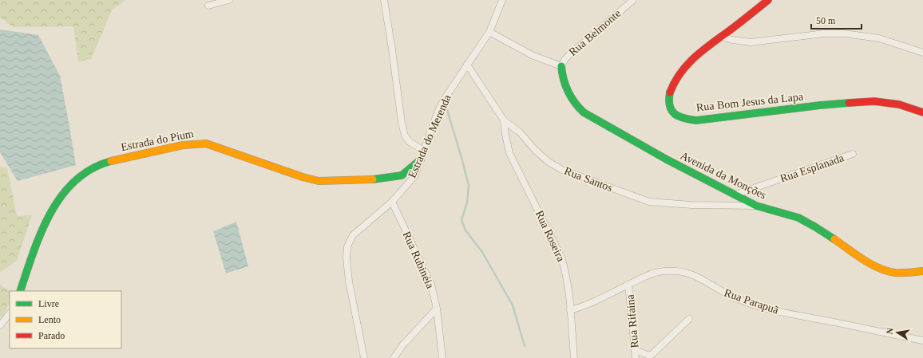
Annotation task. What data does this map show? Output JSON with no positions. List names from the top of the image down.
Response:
{
  "streets": {
    "street": [
      "Rua Belmonte",
      "Rua Bom Jesus da Lapa",
      "Estrada do Merenda",
      "Estrada do Pium",
      "Rua Esplanada",
      "Avenida da Monções",
      "Rua Santos",
      "Rua Roseira",
      "Rua Rubinéia",
      "Rua Parapuã",
      "Rua Rifaina"
    ]
  },
  "crossings": [
    ["Rua Belmonte", "Estrada do Merenda"],
    ["Rua Belmonte", "Avenida da Monções"],
    ["Estrada do Merenda", "Estrada do Pium"],
    ["Estrada do Merenda", "Rua Santos"],
    ["Estrada do Merenda", "Rua Rubinéia"],
    ["Rua Esplanada", "Avenida da Monções"],
    ["Avenida da Monções", "Rua Santos"],
    ["Rua Santos", "Rua Roseira"],
    ["Rua Roseira", "Rua Parapuã"],
    ["Rua Parapuã", "Rua Rifaina"]
  ],
  "legend": ["Livre", "Lento", "Parado"],
  "scale_bar": "50 m",
  "north": "left"
}
